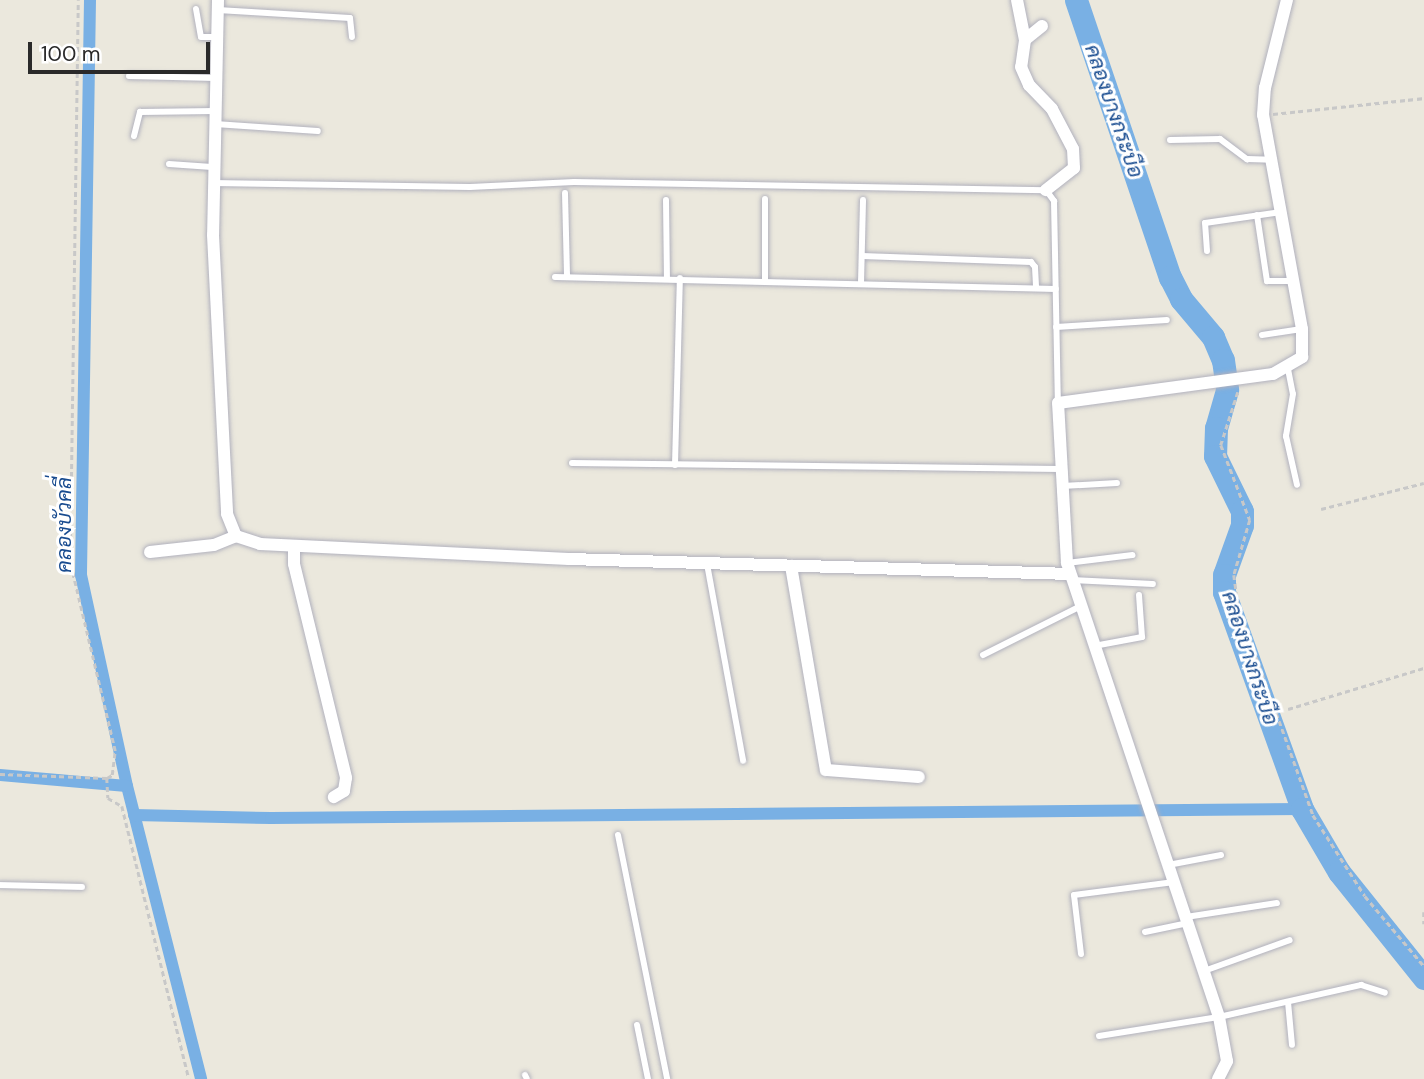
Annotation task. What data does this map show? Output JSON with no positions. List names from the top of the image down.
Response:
{
  "water": ["คลองบางกระบือ", "คลองบัวคลี่"],
  "scale_bar": "100 m"
}
